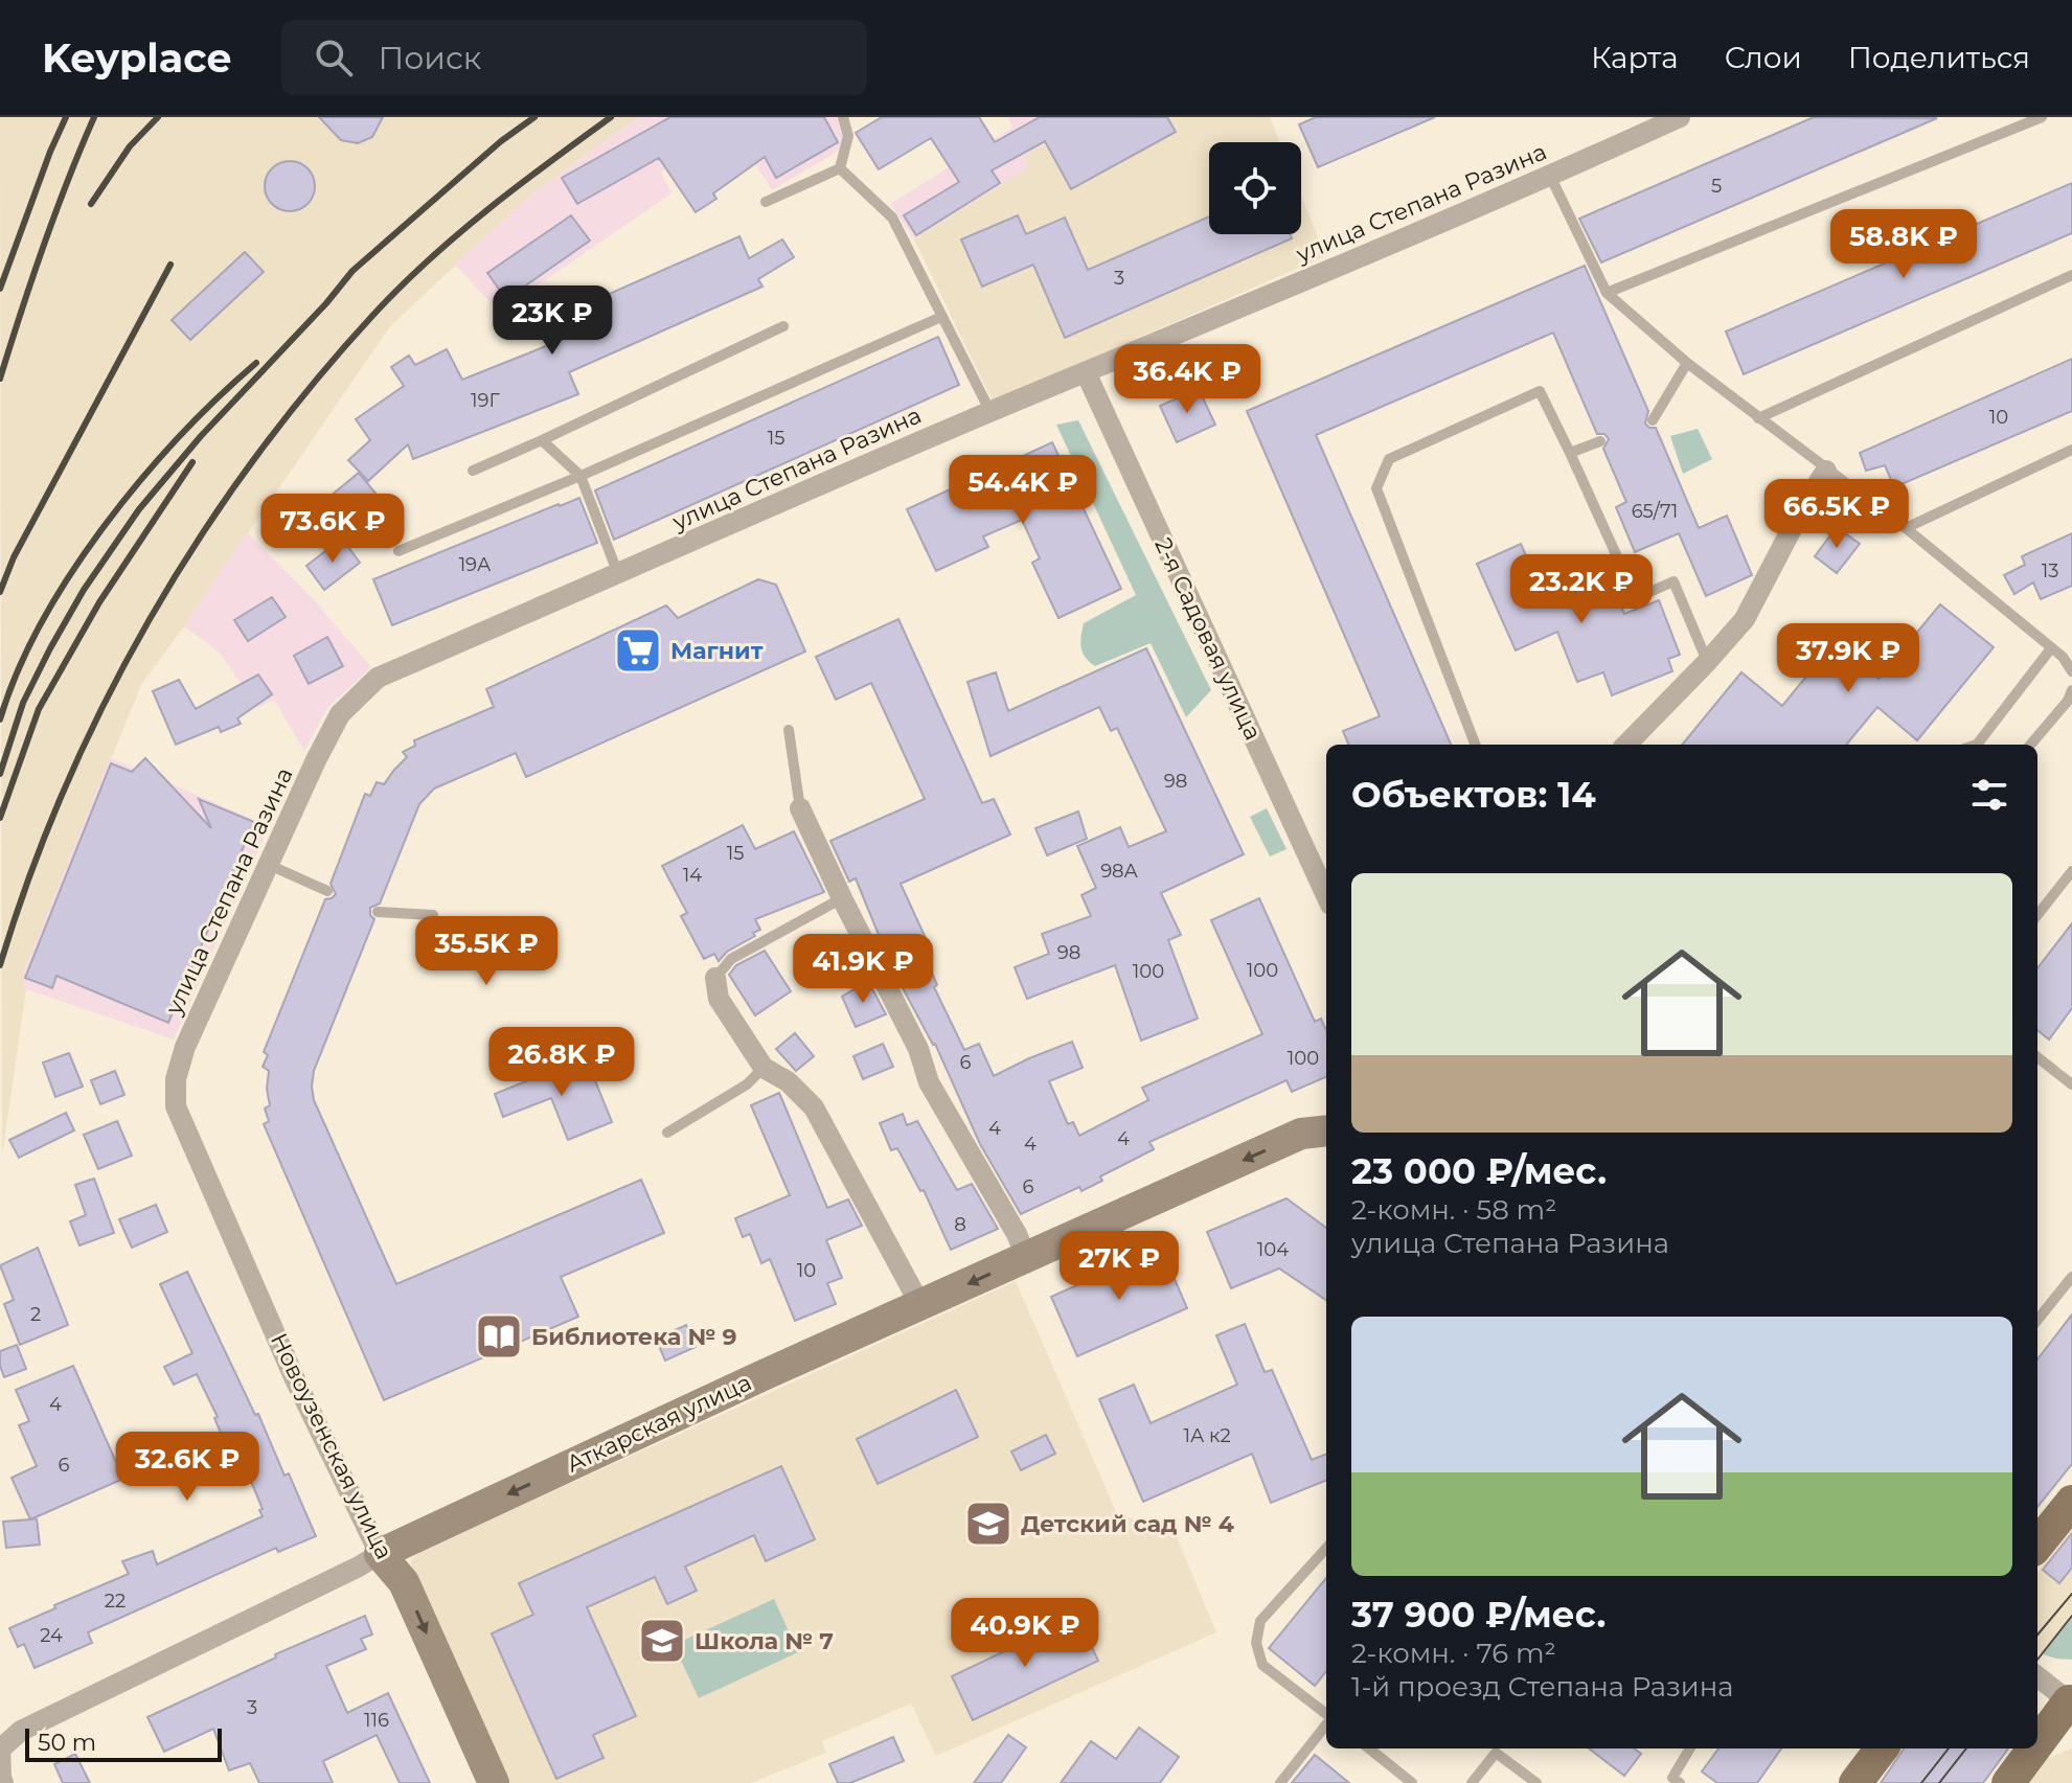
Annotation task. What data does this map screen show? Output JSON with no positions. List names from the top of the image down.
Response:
{
  "streets": {
    "main road": ["Аткарская улица", "Новоузенская улица"],
    "street": ["улица Степана Разина", "2-я Садовая улица"]
  },
  "crossings": [
    ["улица Степана Разина", "2-я Садовая улица"],
    ["улица Степана Разина", "Новоузенская улица"],
    ["Аткарская улица", "Новоузенская улица"]
  ],
  "one_way": ["Аткарская улица"],
  "places": {
    "supermarket": ["Магнит"],
    "library": ["Библиотека № 9"],
    "school or university": ["Детский сад № 4", "Школа № 7"]
  },
  "house_numbers": [
    "5",
    "3",
    "19Г",
    "10",
    "15",
    "65/71",
    "19А",
    "13",
    "98",
    "15",
    "98А",
    "14",
    "98",
    "100",
    "100",
    "100",
    "6",
    "4",
    "4",
    "4",
    "6",
    "8",
    "104",
    "10",
    "2",
    "4",
    "1А к2",
    "6",
    "22",
    "24",
    "3",
    "116"
  ],
  "scale_bar": "50 m",
  "page": {
    "header": "Keyplace",
    "search": "Поиск",
    "nav": ["Карта", "Слои", "Поделиться"],
    "price": [
      "58.8K ₽",
      "23K ₽",
      "36.4K ₽",
      "54.4K ₽",
      "66.5K ₽",
      "73.6K ₽",
      "23.2K ₽",
      "37.9K ₽",
      "35.5K ₽",
      "41.9K ₽",
      "26.8K ₽",
      "27K ₽",
      "32.6K ₽",
      "40.9K ₽"
    ],
    "heading": "Объектов: 14",
    "list": [
      {
        "name": "23 000 ₽/мес.",
        "note": "2-комн. · 58 m² · улица Степана Разина"
      },
      {
        "name": "37 900 ₽/мес.",
        "note": "2-комн. · 76 m² · 1-й проезд Степана Разина"
      }
    ],
    "scale": "50 m"
  }
}
